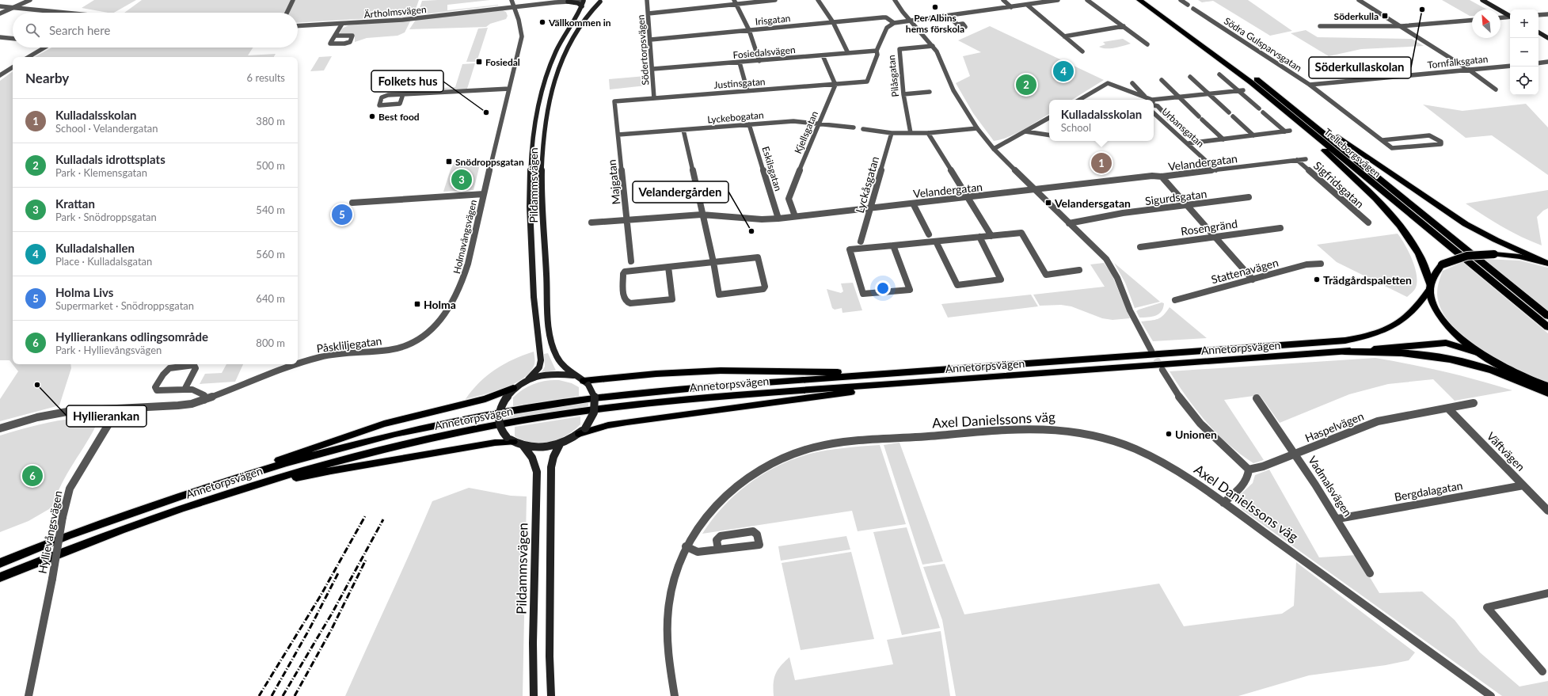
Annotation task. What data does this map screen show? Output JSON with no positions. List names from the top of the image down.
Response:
{
  "streets": {
    "highway": ["Trelleborgsvägen"],
    "main road": ["Ärtholmsvägen", "Pildammsvägen", "Annetorpsvägen"],
    "street": [
      "Irisgatan",
      "Södra Gulsparvsgatan",
      "Södertorpsvägen",
      "Fosiedalsvägen",
      "Tornfalksgatan",
      "Pilåsgatan",
      "Justinsgatan",
      "Lyckebogatan",
      "Urbansgatan",
      "Kjellsgatan",
      "Velandergatan",
      "Eskilsgatan",
      "Majgatan",
      "Lyckåsgatan",
      "Sigfridsgatan",
      "Sigurdsgatan",
      "Rosengränd",
      "Holmavångsvägen",
      "Stattenavägen",
      "Påskliljegatan",
      "Axel Danielssons väg",
      "Haspelvägen",
      "Väftvägen",
      "Vadmalsvägen",
      "Bergdalagatan",
      "Hyllievångsvägen"
    ]
  },
  "crossings": [
    ["Ärtholmsvägen", "Pildammsvägen"],
    ["Ärtholmsvägen", "Holmavångsvägen"],
    ["Irisgatan", "Södertorpsvägen"],
    ["Södra Gulsparvsgatan", "Tornfalksgatan"],
    ["Södertorpsvägen", "Fosiedalsvägen"],
    ["Södertorpsvägen", "Justinsgatan"],
    ["Fosiedalsvägen", "Justinsgatan"],
    ["Justinsgatan", "Kjellsgatan"],
    ["Justinsgatan", "Majgatan"],
    ["Lyckebogatan", "Kjellsgatan"],
    ["Lyckebogatan", "Eskilsgatan"],
    ["Lyckebogatan", "Majgatan"],
    ["Urbansgatan", "Velandergatan"],
    ["Kjellsgatan", "Velandergatan"],
    ["Velandergatan", "Eskilsgatan"],
    ["Velandergatan", "Majgatan"],
    ["Velandergatan", "Lyckåsgatan"],
    ["Velandergatan", "Sigfridsgatan"],
    ["Holmavångsvägen", "Påskliljegatan"],
    ["Påskliljegatan", "Hyllievångsvägen"],
    ["Haspelvägen", "Väftvägen"],
    ["Haspelvägen", "Vadmalsvägen"],
    ["Väftvägen", "Bergdalagatan"],
    ["Vadmalsvägen", "Bergdalagatan"]
  ],
  "places": {
    "other": [
      "Per Albins hems förskola",
      "Söderkullaskolan",
      "Vällkommen in",
      "Folkets hus",
      "Best food",
      "Velandergården",
      "Trädgårdspaletten",
      "Hyllierankan",
      "Unionen"
    ],
    "transit": [
      "Söderkulla",
      "Fosiedal",
      "Snödroppsgatan",
      "Velandersgatan",
      "Holma"
    ]
  },
  "north": "top left",
  "page": {
    "map_buttons": ["+", "−"],
    "search": "Search here",
    "heading": ["Nearby", "6 results"],
    "pins": [
      "4",
      "2",
      "1",
      "3",
      "5",
      "6"
    ],
    "list": [
      {
        "mark": "1",
        "name": "Kulladalsskolan",
        "note": "School · Velandergatan",
        "value": "380 m"
      },
      {
        "mark": "2",
        "name": "Kulladals idrottsplats",
        "note": "Park · Klemensgatan",
        "value": "500 m"
      },
      {
        "mark": "3",
        "name": "Krattan",
        "note": "Park · Snödroppsgatan",
        "value": "540 m"
      },
      {
        "mark": "4",
        "name": "Kulladalshallen",
        "note": "Place · Kulladalsgatan",
        "value": "560 m"
      },
      {
        "mark": "5",
        "name": "Holma Livs",
        "note": "Supermarket · Snödroppsgatan",
        "value": "640 m"
      },
      {
        "mark": "6",
        "name": "Hyllierankans odlingsområde",
        "note": "Park · Hyllievångsvägen",
        "value": "800 m"
      }
    ],
    "popup": ["Kulladalsskolan", "School"]
  }
}
